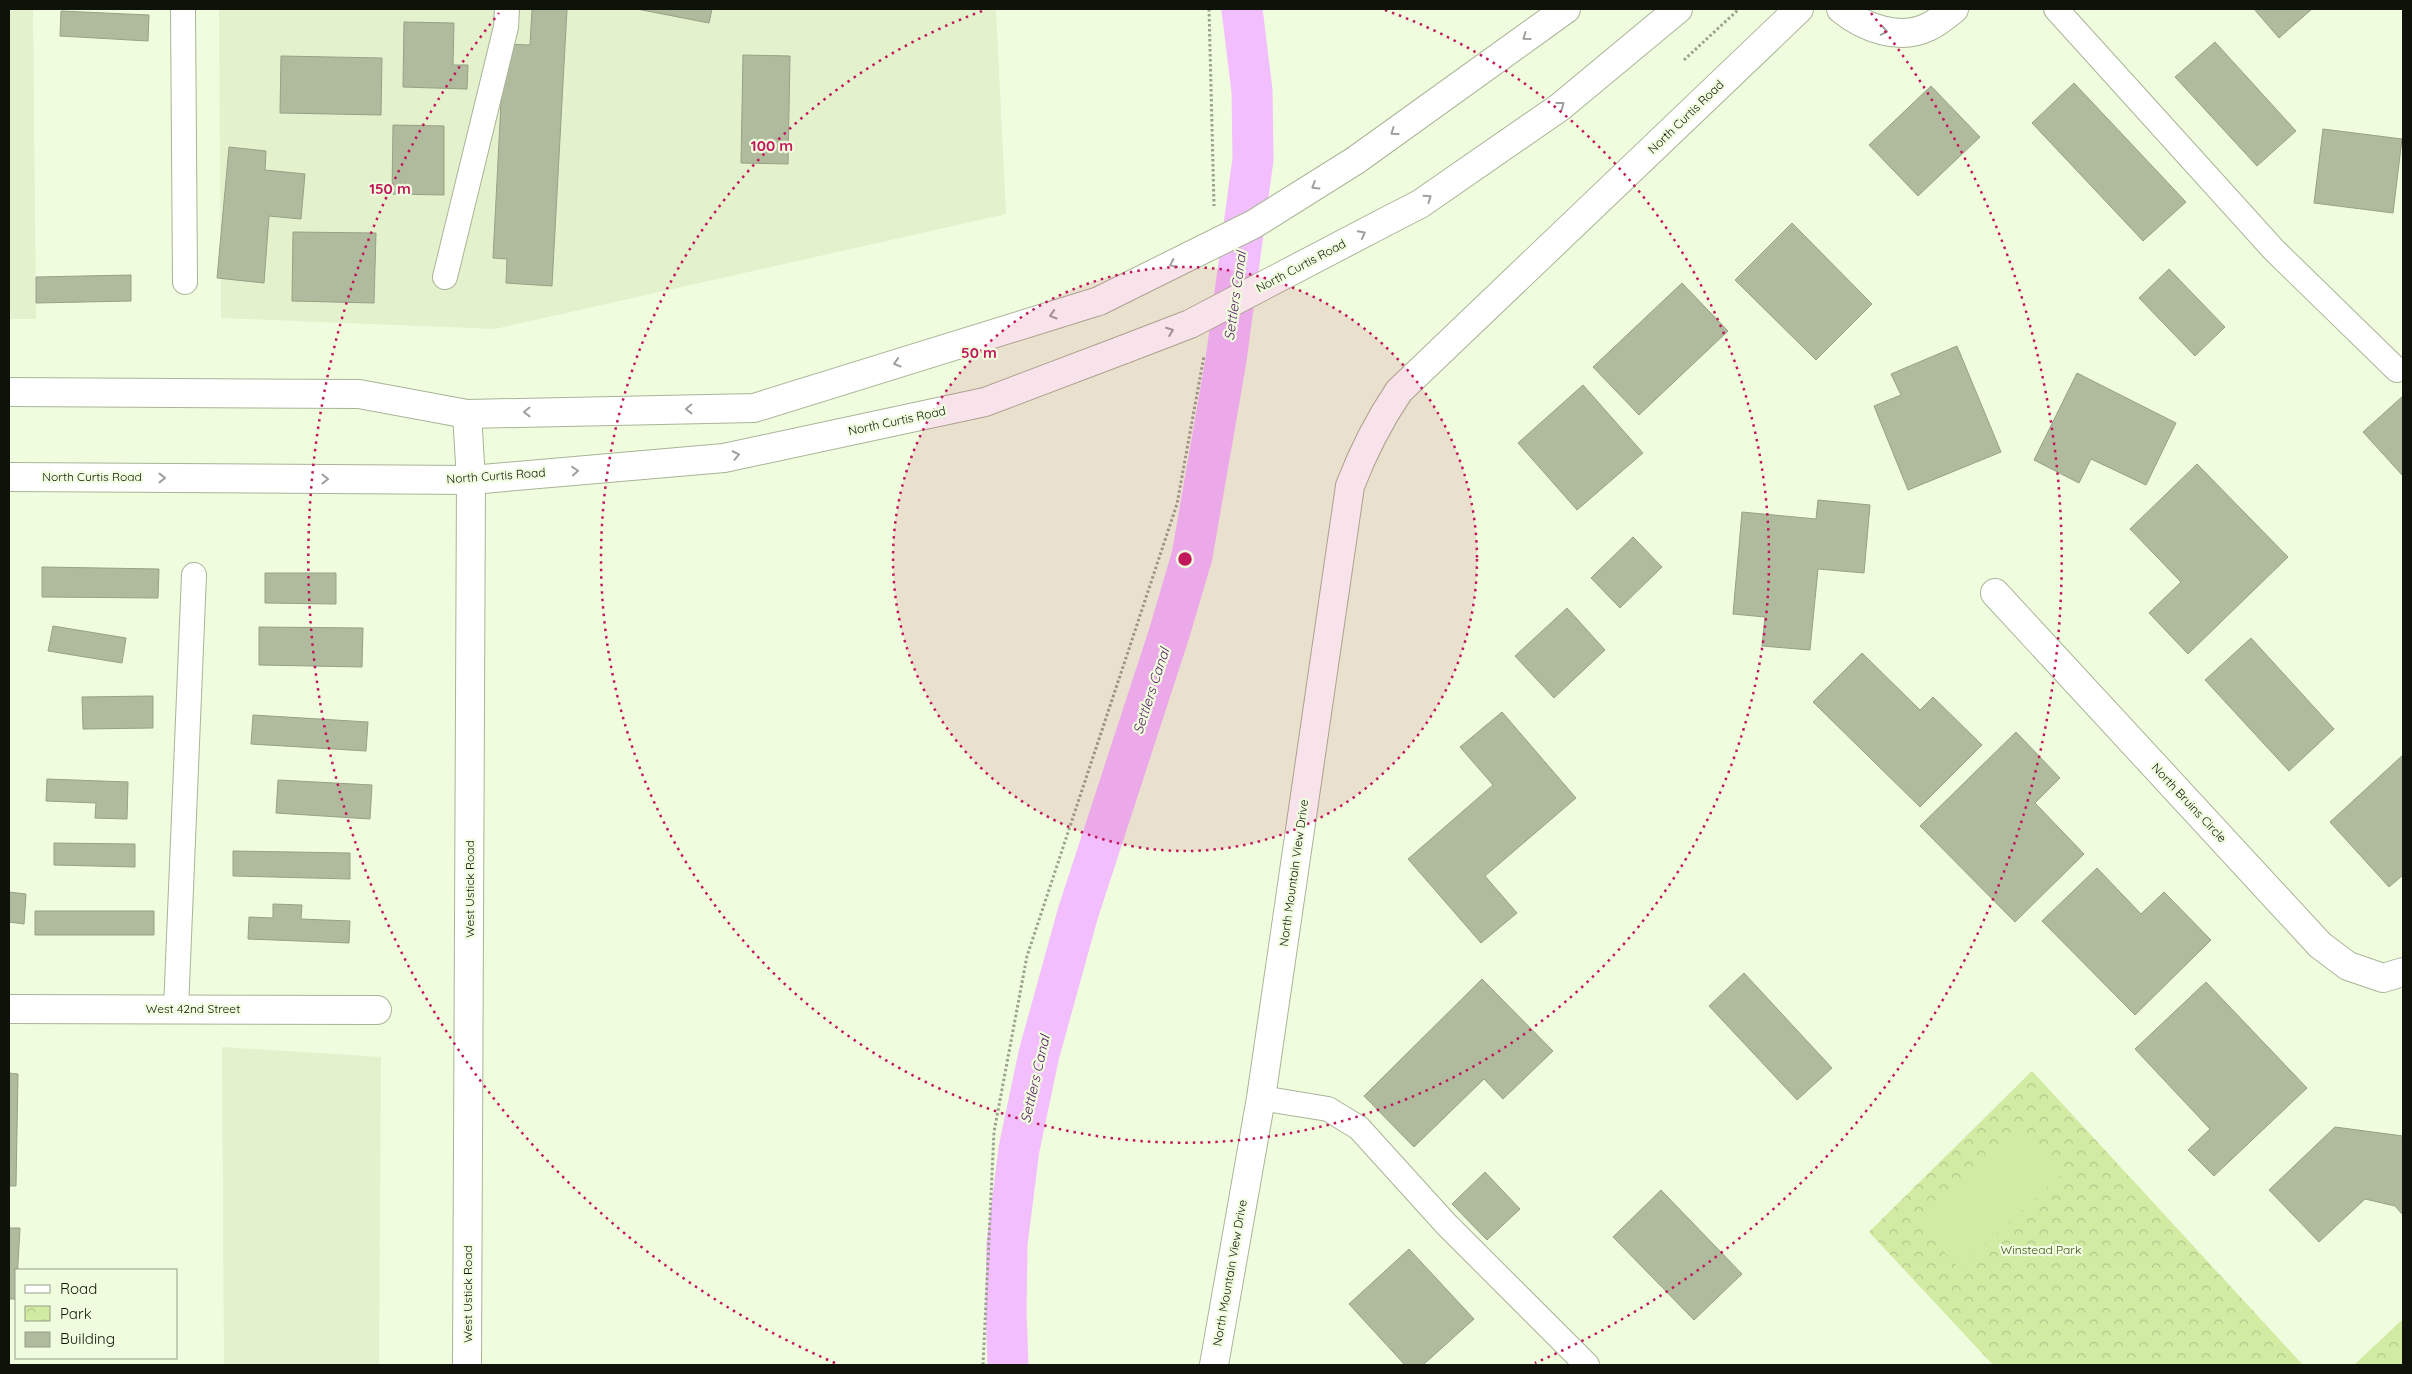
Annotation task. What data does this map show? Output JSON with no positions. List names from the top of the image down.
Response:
{
  "streets": {
    "main road": [
      "North Curtis Road",
      "North Bruins Circle",
      "North Mountain View Drive",
      "West Ustick Road",
      "West 42nd Street"
    ]
  },
  "crossings": [
    ["North Curtis Road", "North Mountain View Drive"],
    ["North Curtis Road", "West Ustick Road"]
  ],
  "water": ["Settlers Canal"],
  "parks": ["Winstead Park"],
  "legend": ["Road", "Park", "Building"],
  "rings": ["100 m", "150 m", "50 m"]
}
